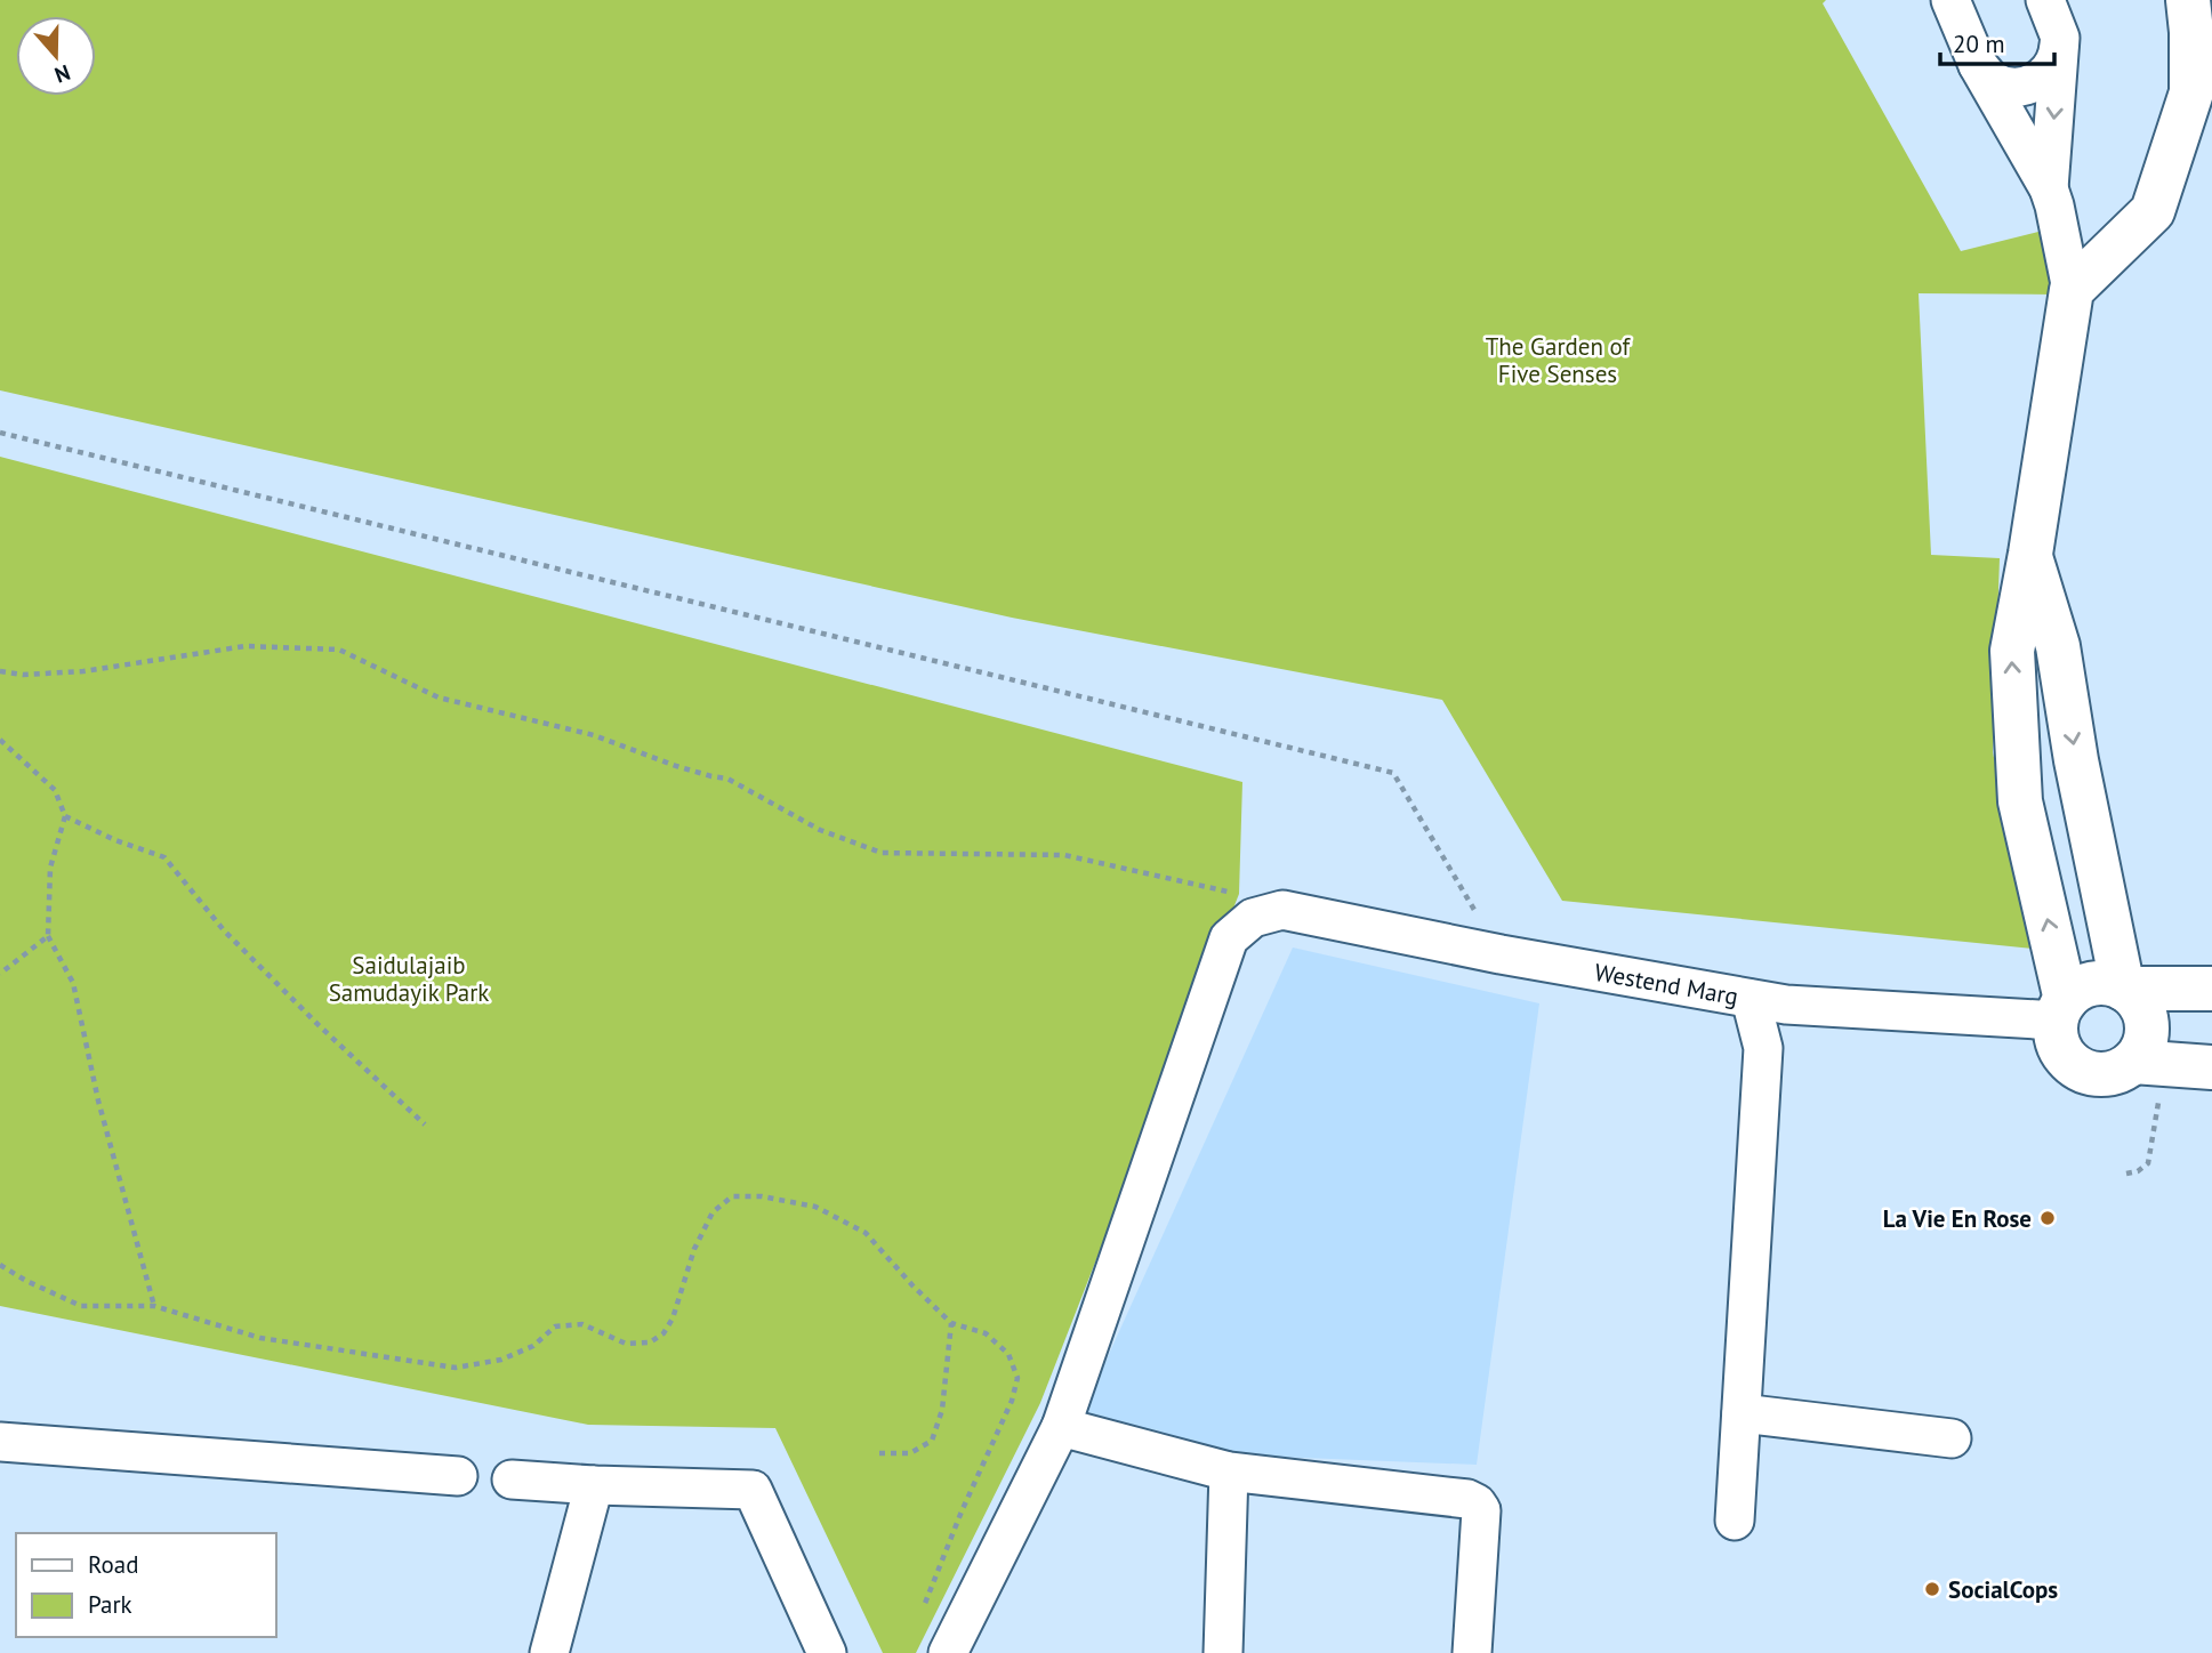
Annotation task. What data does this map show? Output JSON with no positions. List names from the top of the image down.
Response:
{
  "streets": {
    "street": ["Westend Marg"]
  },
  "parks": ["The Garden of Five Senses", "Saidulajaib Samudayik Park"],
  "places": ["La Vie En Rose", "SocialCops"],
  "legend": ["Road", "Park"],
  "scale_bar": "20 m",
  "north": "bottom"
}
